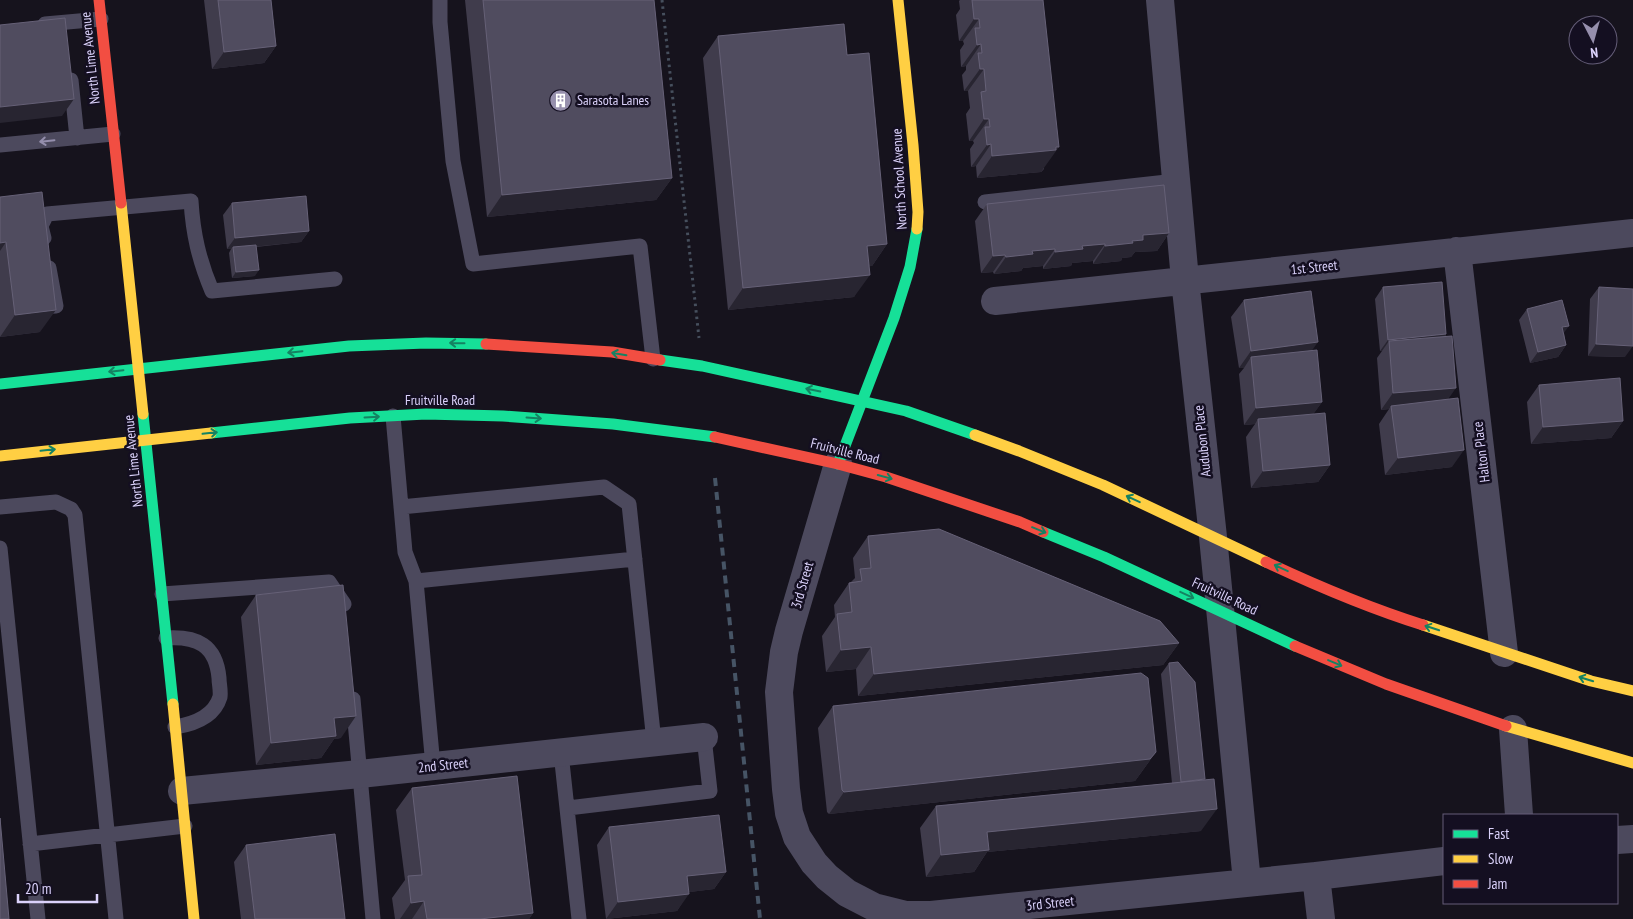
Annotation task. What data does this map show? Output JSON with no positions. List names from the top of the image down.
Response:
{
  "streets": {
    "main road": ["North Lime Avenue", "North School Avenue", "Fruitville Road"],
    "street": [
      "1st Street",
      "Audubon Place",
      "Halton Place",
      "3rd Street",
      "2nd Street"
    ]
  },
  "crossings": [
    ["North Lime Avenue", "Fruitville Road"],
    ["North Lime Avenue", "2nd Street"],
    ["North School Avenue", "Fruitville Road"],
    ["North School Avenue", "3rd Street"],
    ["1st Street", "Audubon Place"],
    ["1st Street", "Halton Place"],
    ["Fruitville Road", "Audubon Place"],
    ["Fruitville Road", "3rd Street"],
    ["Audubon Place", "3rd Street"]
  ],
  "places": {
    "building": ["Sarasota Lanes"]
  },
  "legend": ["Fast", "Slow", "Jam"],
  "scale_bar": "20 m",
  "north": "bottom"
}
